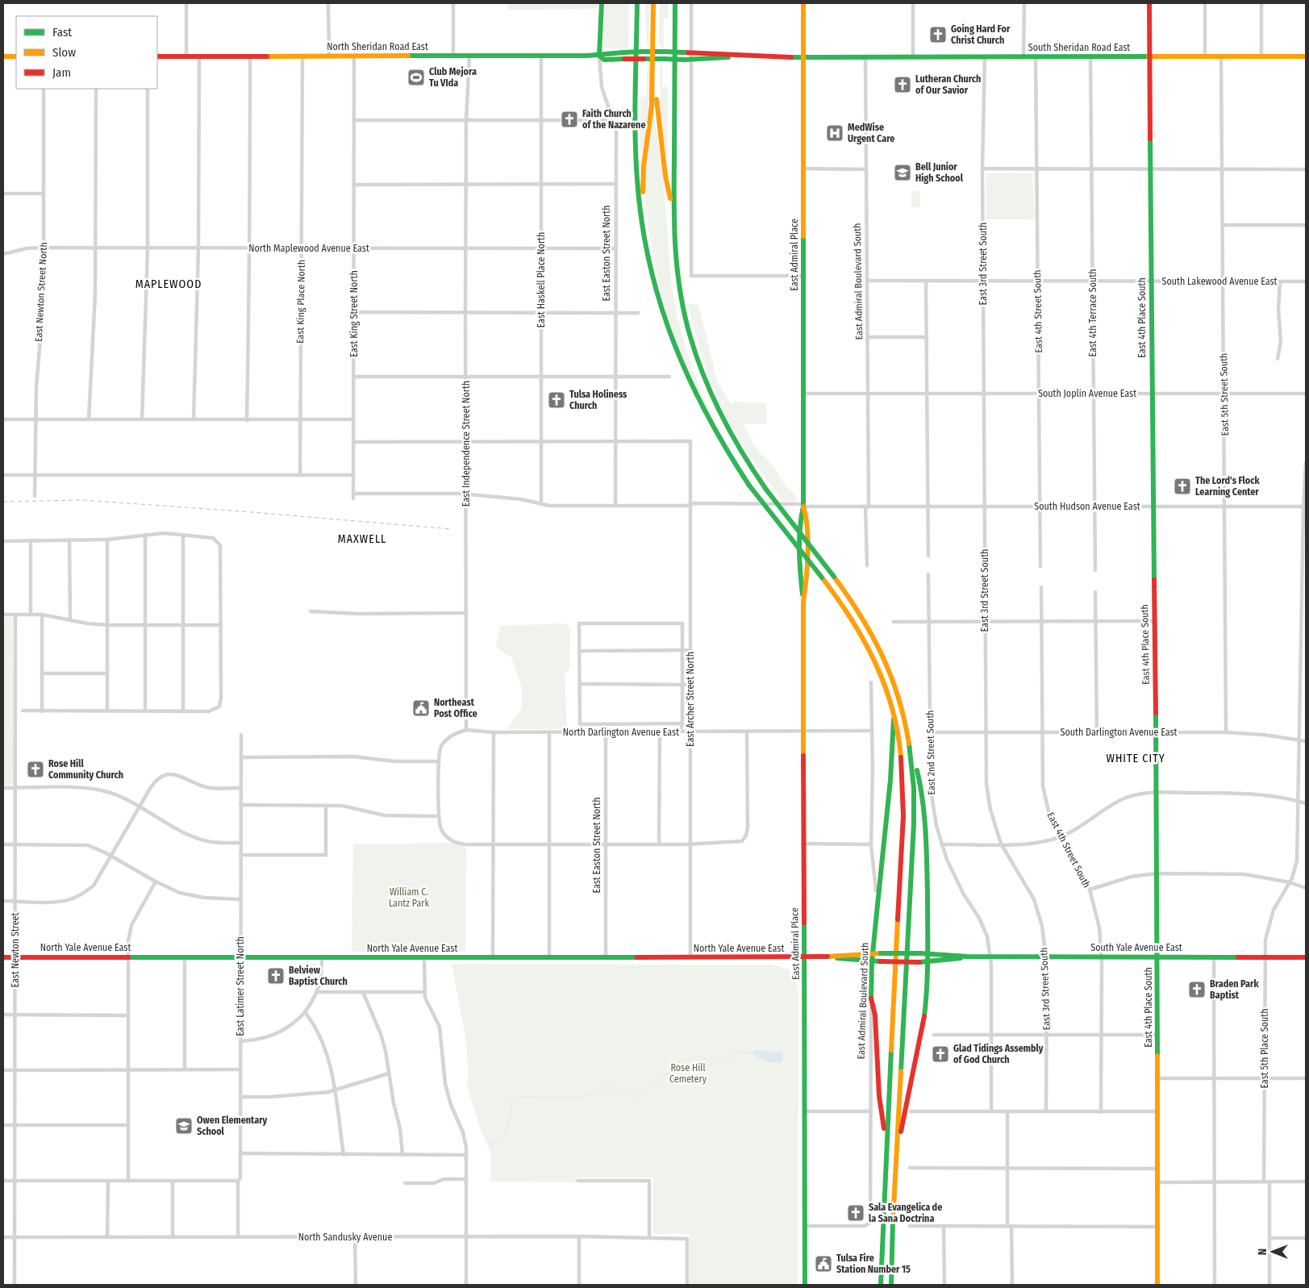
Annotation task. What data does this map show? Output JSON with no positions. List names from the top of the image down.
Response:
{
  "streets": {
    "main road": [
      "North Sheridan Road East",
      "South Sheridan Road East",
      "East Easton Street North",
      "East Admiral Place",
      "East Admiral Boulevard South",
      "East 4th Place South",
      "North Yale Avenue East",
      "South Yale Avenue East"
    ],
    "street": [
      "North Maplewood Avenue East",
      "East 3rd Street South",
      "East Haskell Place North",
      "South Lakewood Avenue East",
      "East Newton Street North",
      "East King Place North",
      "East 4th Street South",
      "East 4th Terrace South",
      "East King Street North",
      "South Joplin Avenue East",
      "East 5th Street South",
      "East Independence Street North",
      "South Hudson Avenue East",
      "East Archer Street North",
      "North Darlington Avenue East",
      "South Darlington Avenue East",
      "East 2nd Street South",
      "East Newton Street",
      "East Latimer Street North",
      "East 5th Place South",
      "North Sandusky Avenue"
    ]
  },
  "crossings": [
    ["North Sheridan Road East", "South Sheridan Road East"],
    ["North Sheridan Road East", "East Easton Street North"],
    ["North Sheridan Road East", "East Admiral Place"],
    ["North Sheridan Road East", "East Haskell Place North"],
    ["North Sheridan Road East", "East King Place North"],
    ["North Sheridan Road East", "East King Street North"],
    ["North Sheridan Road East", "East Independence Street North"],
    ["South Sheridan Road East", "East Admiral Place"],
    ["South Sheridan Road East", "East 3rd Street South"],
    ["South Sheridan Road East", "East Admiral Boulevard South"],
    ["South Sheridan Road East", "East 4th Street South"],
    ["South Sheridan Road East", "East 4th Terrace South"],
    ["South Sheridan Road East", "East 4th Place South"],
    ["South Sheridan Road East", "East 5th Street South"],
    ["North Maplewood Avenue East", "East Easton Street North"],
    ["North Maplewood Avenue East", "East Haskell Place North"],
    ["North Maplewood Avenue East", "East Newton Street North"],
    ["North Maplewood Avenue East", "East King Place North"],
    ["North Maplewood Avenue East", "East King Street North"],
    ["North Maplewood Avenue East", "East Independence Street North"],
    ["East Easton Street North", "South Hudson Avenue East"],
    ["East Easton Street North", "East Archer Street North"],
    ["East Easton Street North", "North Darlington Avenue East"],
    ["East Easton Street North", "North Yale Avenue East"],
    ["East Admiral Place", "East Admiral Boulevard South"],
    ["East Admiral Place", "South Joplin Avenue East"],
    ["East Admiral Place", "South Hudson Avenue East"],
    ["East Admiral Place", "North Darlington Avenue East"],
    ["East Admiral Place", "North Yale Avenue East"],
    ["East 3rd Street South", "South Lakewood Avenue East"],
    ["East 3rd Street South", "South Joplin Avenue East"],
    ["East 3rd Street South", "South Hudson Avenue East"],
    ["East 3rd Street South", "South Darlington Avenue East"],
    ["East 3rd Street South", "South Yale Avenue East"],
    ["East Haskell Place North", "South Hudson Avenue East"],
    ["East Admiral Boulevard South", "South Lakewood Avenue East"],
    ["East Admiral Boulevard South", "South Joplin Avenue East"],
    ["East Admiral Boulevard South", "South Hudson Avenue East"],
    ["East Admiral Boulevard South", "North Darlington Avenue East"],
    ["East Admiral Boulevard South", "South Yale Avenue East"],
    ["South Lakewood Avenue East", "East 4th Street South"],
    ["South Lakewood Avenue East", "East 4th Terrace South"],
    ["South Lakewood Avenue East", "East 4th Place South"],
    ["South Lakewood Avenue East", "East 5th Street South"],
    ["East 4th Street South", "South Joplin Avenue East"],
    ["East 4th Street South", "South Hudson Avenue East"],
    ["East 4th Street South", "South Darlington Avenue East"],
    ["East 4th Street South", "South Yale Avenue East"],
    ["East 4th Terrace South", "South Joplin Avenue East"],
    ["East 4th Terrace South", "South Hudson Avenue East"],
    ["East King Street North", "South Hudson Avenue East"],
    ["East 4th Place South", "South Joplin Avenue East"],
    ["East 4th Place South", "South Hudson Avenue East"],
    ["East 4th Place South", "South Darlington Avenue East"],
    ["East 4th Place South", "South Yale Avenue East"],
    ["South Joplin Avenue East", "East 5th Street South"],
    ["East 5th Street South", "South Hudson Avenue East"],
    ["East 5th Street South", "South Darlington Avenue East"],
    ["East Independence Street North", "South Hudson Avenue East"],
    ["East Independence Street North", "North Darlington Avenue East"],
    ["South Hudson Avenue East", "East Archer Street North"],
    ["South Hudson Avenue East", "East 5th Place South"],
    ["East Archer Street North", "North Darlington Avenue East"],
    ["East Archer Street North", "North Yale Avenue East"],
    ["South Darlington Avenue East", "East 2nd Street South"],
    ["South Darlington Avenue East", "East 5th Place South"],
    ["East 2nd Street South", "South Yale Avenue East"],
    ["North Yale Avenue East", "South Yale Avenue East"],
    ["North Yale Avenue East", "East Newton Street"],
    ["North Yale Avenue East", "East Latimer Street North"],
    ["South Yale Avenue East", "East 5th Place South"],
    ["East Newton Street", "North Sandusky Avenue"],
    ["East Latimer Street North", "North Sandusky Avenue"]
  ],
  "districts": ["MAPLEWOOD", "MAXWELL", "WHITE CITY"],
  "parks": ["William C. Lantz Park", "Rose Hill Cemetery"],
  "places": {
    "church": [
      "Going Hard For Christ Church",
      "Lutheran Church of Our Savior",
      "Faith Church of the Nazarene",
      "Tulsa Holiness Church",
      "The Lord's Flock Learning Center",
      "Rose Hill Community Church",
      "Belview Baptist Church",
      "Braden Park Baptist",
      "Glad Tidings Assembly of God Church",
      "Sala Evangelica de la Sana Doctrina"
    ],
    "sports": ["Club Mejora Tu VIda"],
    "hospital": ["MedWise Urgent Care"],
    "school or university": ["Bell Junior High School", "Owen Elementary School"],
    "public building": ["Northeast Post Office", "Tulsa Fire Station Number 15"]
  },
  "legend": ["Fast", "Slow", "Jam"],
  "north": "left"
}
